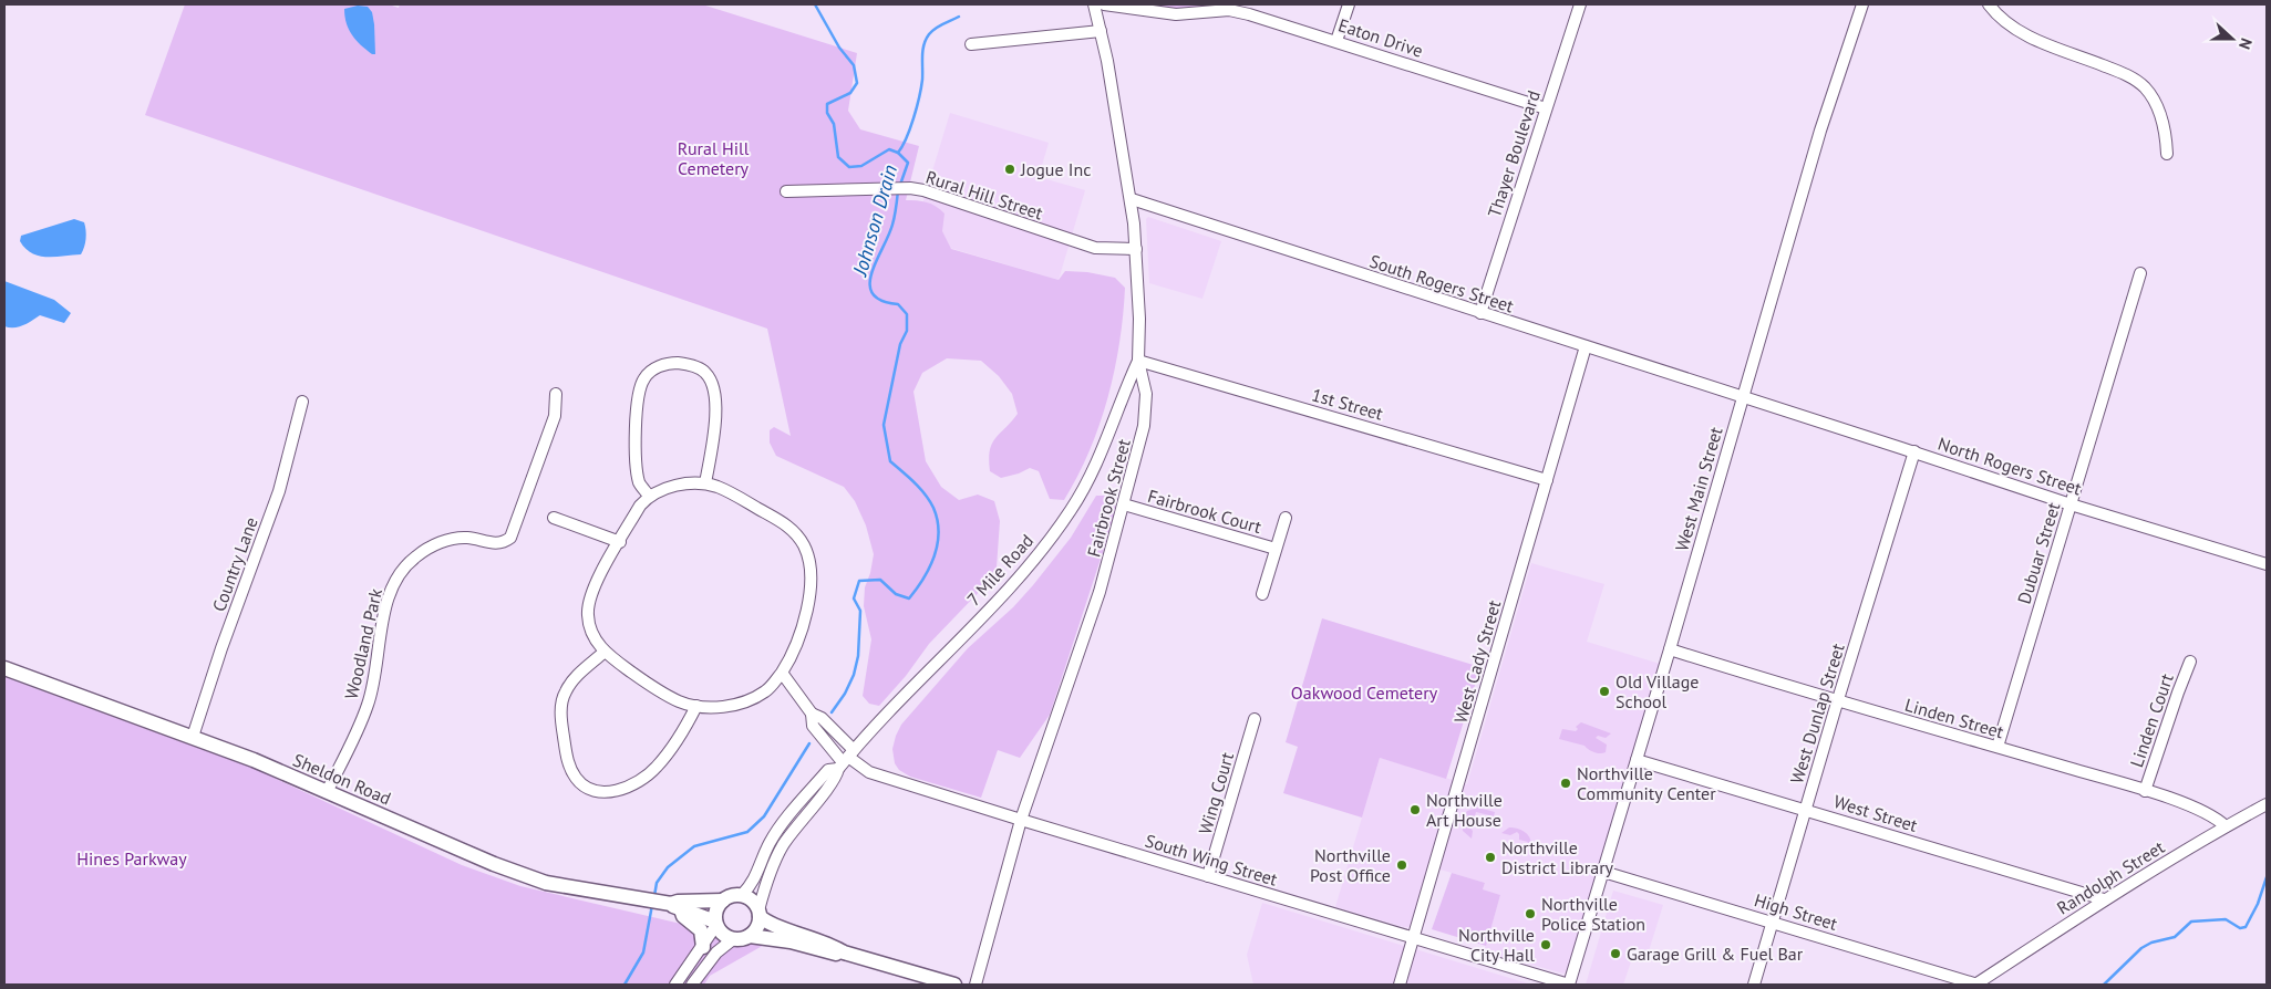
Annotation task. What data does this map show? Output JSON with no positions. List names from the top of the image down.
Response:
{
  "streets": {
    "main road": ["Sheldon Road"],
    "street": [
      "Eaton Drive",
      "Thayer Boulevard",
      "Rural Hill Street",
      "South Rogers Street",
      "1st Street",
      "North Rogers Street",
      "West Main Street",
      "Fairbrook Street",
      "Fairbrook Court",
      "Dubuar Street",
      "Country Lane",
      "7 Mile Road",
      "Woodland Park",
      "West Cady Street",
      "West Dunlap Street",
      "Linden Street",
      "Linden Court",
      "Wing Court",
      "West Street",
      "South Wing Street",
      "Randolph Street",
      "High Street"
    ]
  },
  "crossings": [
    ["Eaton Drive", "Thayer Boulevard"],
    ["Thayer Boulevard", "South Rogers Street"],
    ["Rural Hill Street", "Fairbrook Street"],
    ["South Rogers Street", "North Rogers Street"],
    ["South Rogers Street", "West Main Street"],
    ["South Rogers Street", "Fairbrook Street"],
    ["South Rogers Street", "West Cady Street"],
    ["1st Street", "Fairbrook Street"],
    ["1st Street", "7 Mile Road"],
    ["1st Street", "West Cady Street"],
    ["North Rogers Street", "West Main Street"],
    ["North Rogers Street", "Dubuar Street"],
    ["North Rogers Street", "West Dunlap Street"],
    ["West Main Street", "Linden Street"],
    ["West Main Street", "West Street"],
    ["West Main Street", "South Wing Street"],
    ["West Main Street", "High Street"],
    ["Fairbrook Street", "Fairbrook Court"],
    ["Fairbrook Street", "7 Mile Road"],
    ["Fairbrook Street", "South Wing Street"],
    ["Dubuar Street", "Linden Street"],
    ["Country Lane", "Sheldon Road"],
    ["7 Mile Road", "Sheldon Road"],
    ["7 Mile Road", "South Wing Street"],
    ["Woodland Park", "Sheldon Road"],
    ["West Cady Street", "South Wing Street"],
    ["West Dunlap Street", "Linden Street"],
    ["West Dunlap Street", "West Street"],
    ["West Dunlap Street", "High Street"],
    ["Linden Street", "Linden Court"],
    ["Linden Street", "Randolph Street"],
    ["Wing Court", "South Wing Street"],
    ["West Street", "Randolph Street"],
    ["Randolph Street", "High Street"]
  ],
  "water": ["Johnson Drain"],
  "parks": ["Rural Hill Cemetery", "Oakwood Cemetery", "Hines Parkway"],
  "places": [
    "Jogue Inc",
    "Old Village School",
    "Northville Community Center",
    "Northville Art House",
    "Northville District Library",
    "Northville Post Office",
    "Northville Police Station",
    "Northville City Hall",
    "Garage Grill & Fuel Bar"
  ],
  "north": "right"
}
